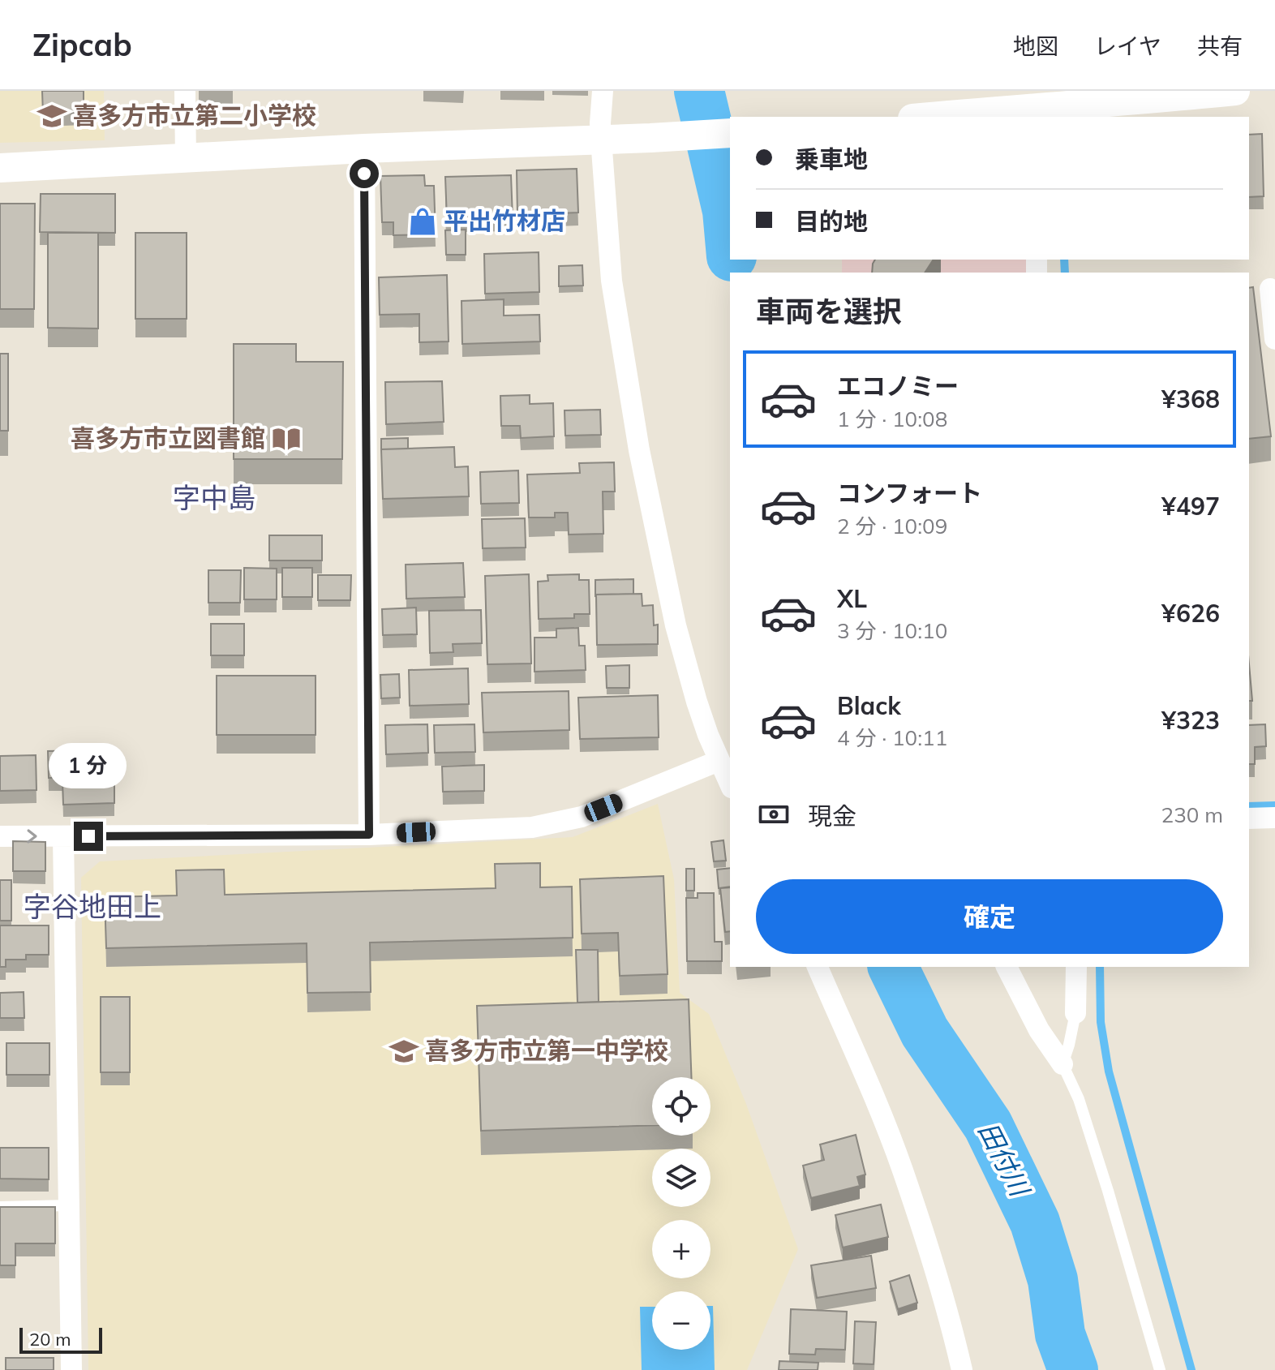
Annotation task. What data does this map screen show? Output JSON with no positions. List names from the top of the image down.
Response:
{
  "districts": ["字中島", "字谷地田上"],
  "water": ["田付川"],
  "places": {
    "school or university": ["喜多方市立第二小学校", "喜多方市立第一中学校"],
    "shop": ["平出竹材店"],
    "library": ["喜多方市立図書館"]
  },
  "scale_bar": "20 m",
  "page": {
    "header": "Zipcab",
    "nav": ["地図", "レイヤ", "共有"],
    "banner": ["乗車地", "目的地"],
    "heading": "車両を選択",
    "list": [
      {
        "name": "エコノミー",
        "note": "1 分 · 10:08",
        "value": "¥368"
      },
      {
        "name": "コンフォート",
        "note": "2 分 · 10:09",
        "value": "¥497"
      },
      {
        "name": "XL",
        "note": "3 分 · 10:10",
        "value": "¥626"
      },
      {
        "name": "Black",
        "note": "4 分 · 10:11",
        "value": "¥323"
      }
    ],
    "bubble": "1 分",
    "pay": ["現金", "230 m"],
    "buttons": "確定",
    "map_buttons": ["+", "−"],
    "scale": "20 m"
  }
}
